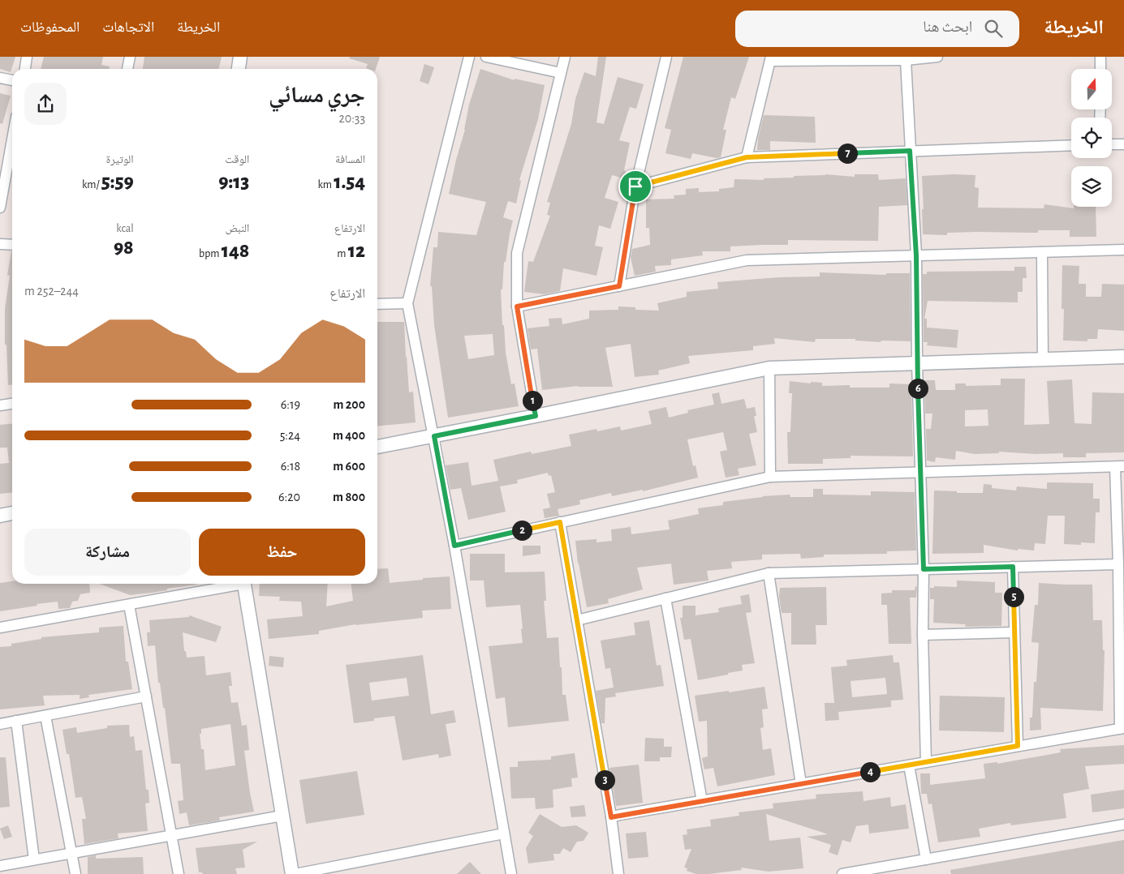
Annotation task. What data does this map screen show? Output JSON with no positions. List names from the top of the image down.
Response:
{
  "north": "top",
  "page": {
    "header": "الخريطة",
    "search": "ابحث هنا",
    "nav": ["الخريطة", "الاتجاهات", "المحفوظات"],
    "heading": ["جري مسائي", "20:33"],
    "stats": [
      ["المسافة", "1.54 km"],
      ["الوقت", "9:13"],
      ["الوتيرة", "5:59 /km"],
      ["الارتفاع", "12 m"],
      ["النبض", "148 bpm"],
      ["kcal", "98"]
    ],
    "pins": [
      "7",
      "6",
      "1",
      "2",
      "5",
      "4",
      "3"
    ],
    "chart": ["الارتفاع", "244–252 m"],
    "list": [
      {
        "name": "200 m",
        "note": "6:19"
      },
      {
        "name": "400 m",
        "note": "5:24"
      },
      {
        "name": "600 m",
        "note": "6:18"
      },
      {
        "name": "800 m",
        "note": "6:20"
      }
    ],
    "buttons": ["حفظ", "مشاركة"]
  }
}
